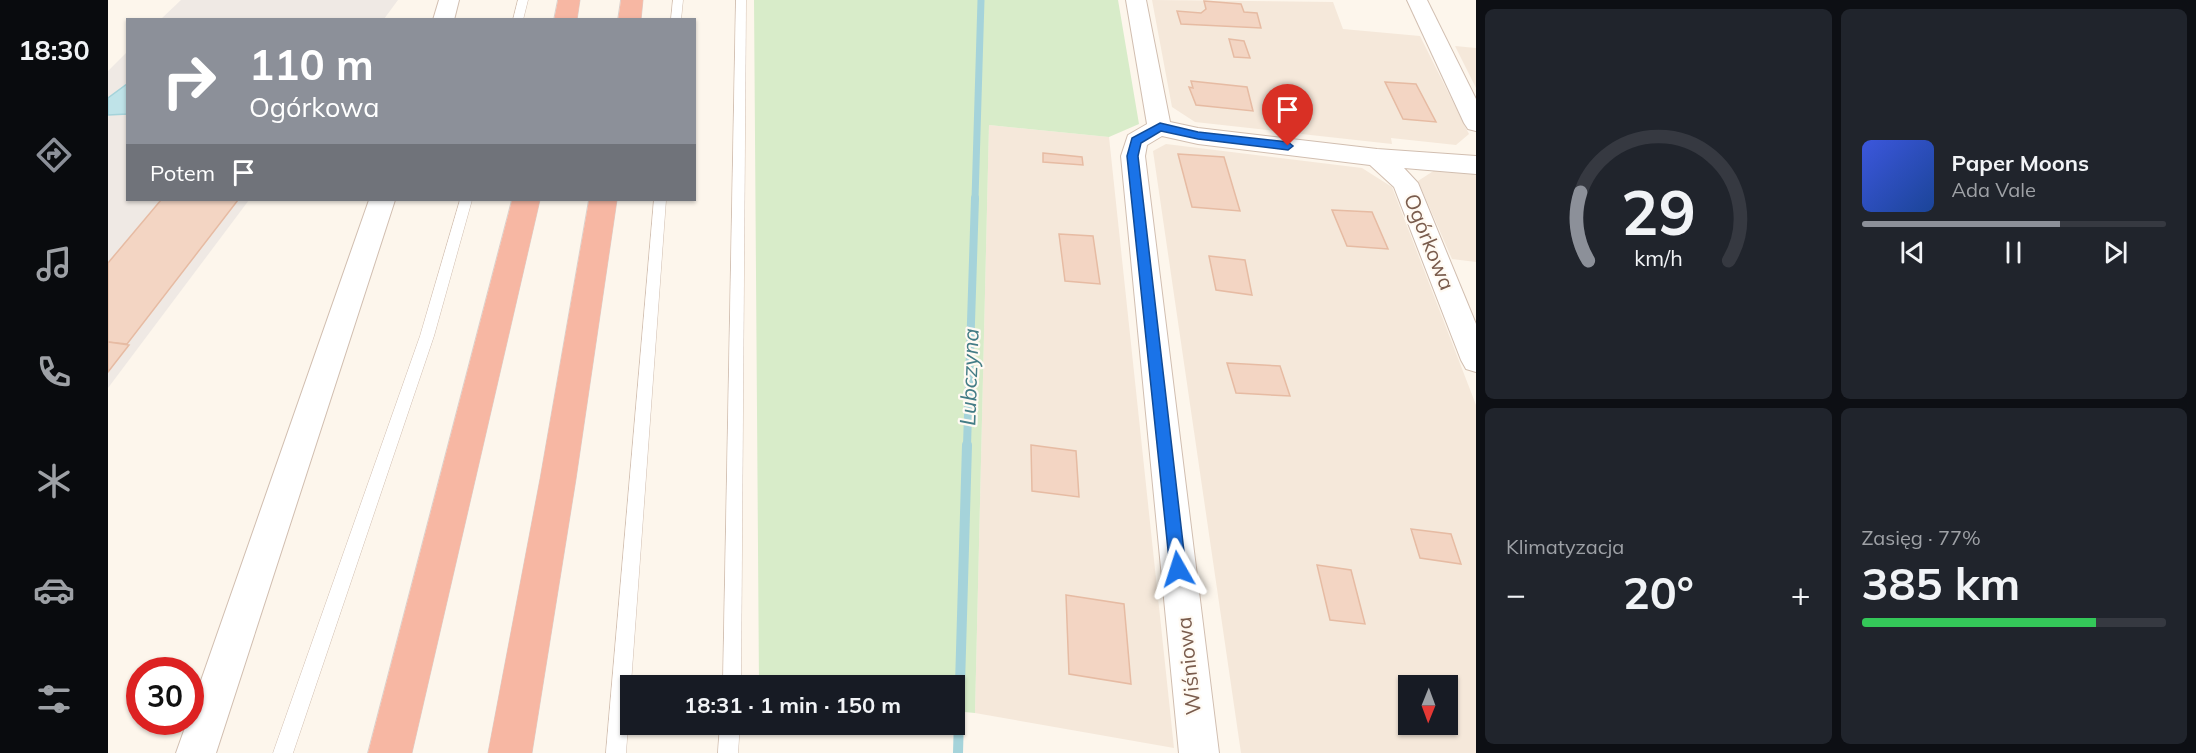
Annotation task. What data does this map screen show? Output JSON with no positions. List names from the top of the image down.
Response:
{
  "streets": {
    "street": ["Ogórkowa", "Wiśniowa"]
  },
  "water": ["Lubczyna"],
  "north": "bottom",
  "page": {
    "tabs": "18:30",
    "turn": ["110 m", "Ogórkowa"],
    "song": ["Paper Moons", "Ada Vale"],
    "then": "Potem",
    "tile": [
      "Klimatyzacja",
      ["Zasięg · 77%", "385 km"]
    ],
    "heat": ["−", "20°", "+"],
    "limit": "30",
    "trip": "18:31 · 1 min · 150 m",
    "gauge": ["29", "km/h"]
  }
}
